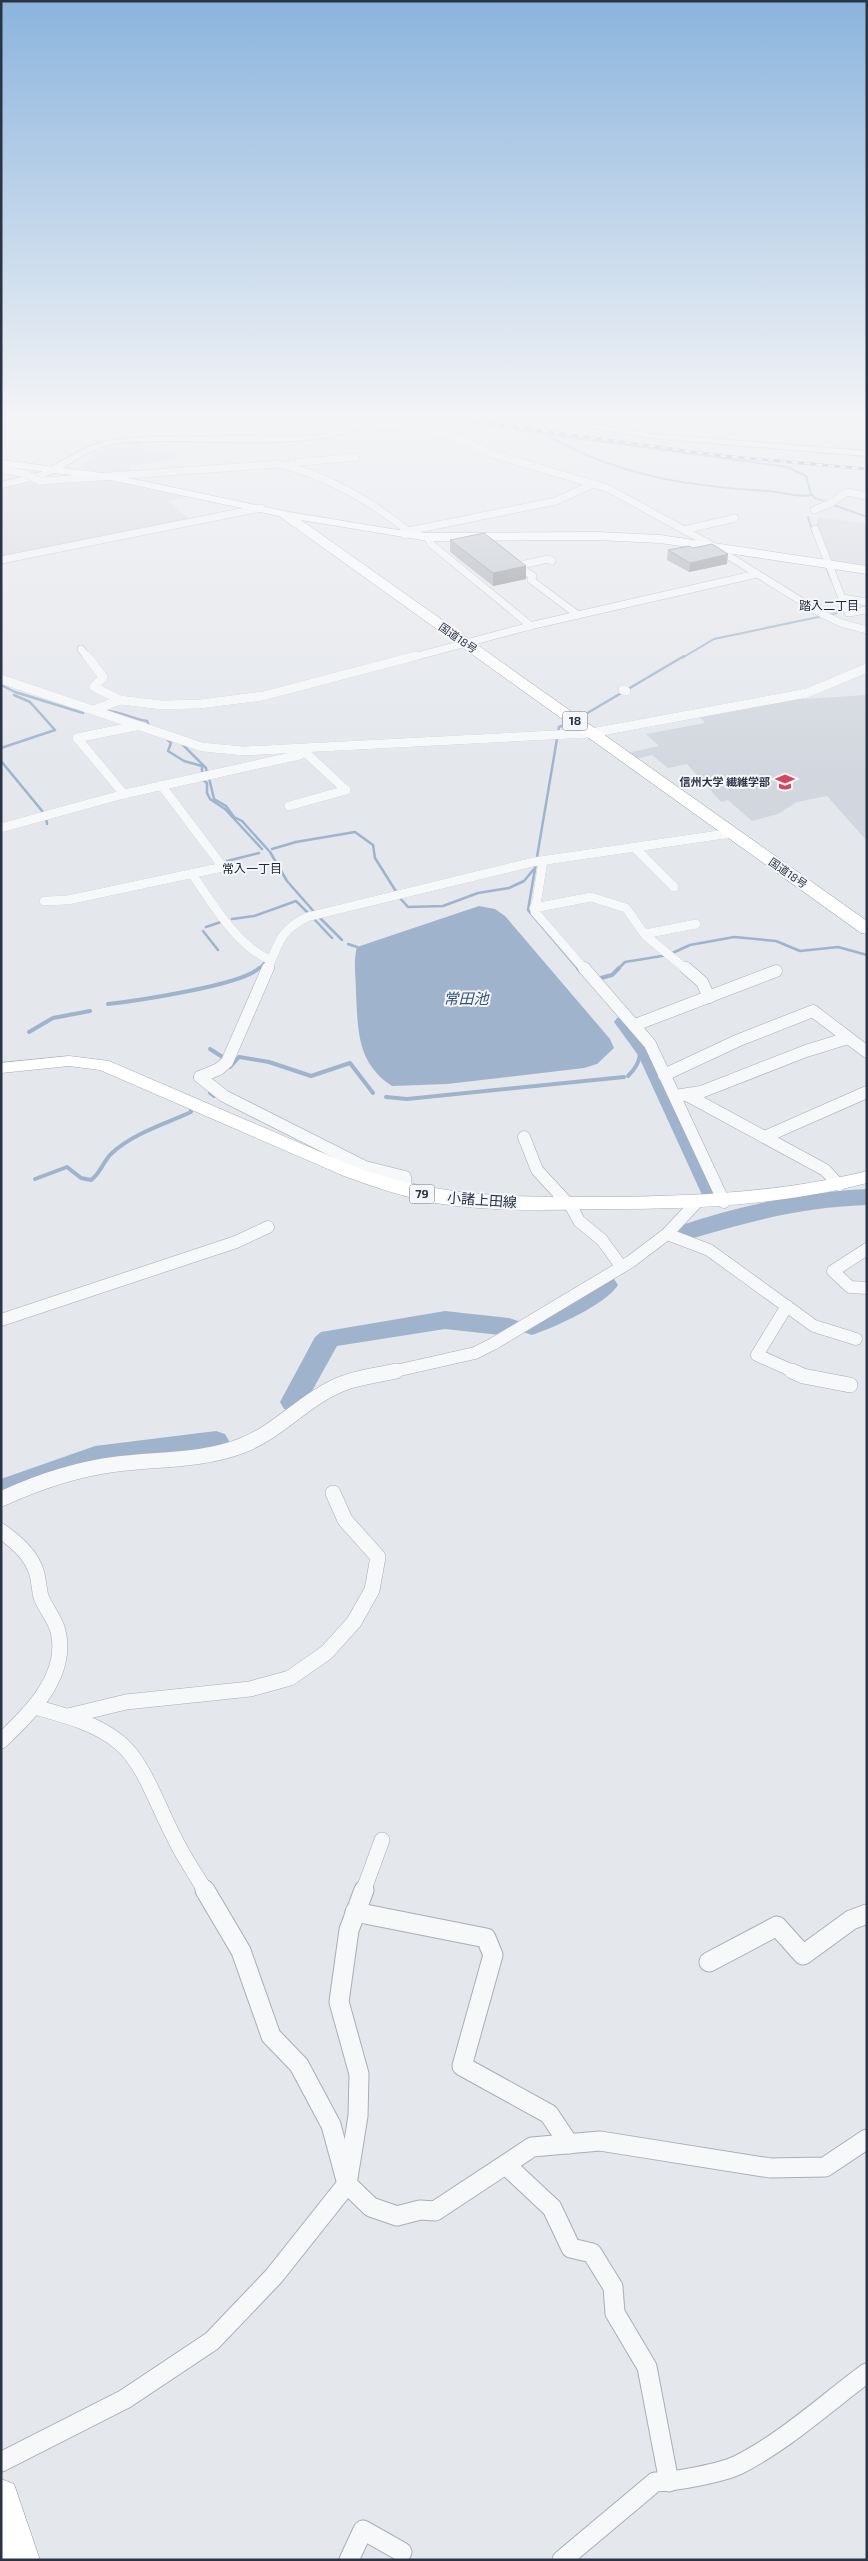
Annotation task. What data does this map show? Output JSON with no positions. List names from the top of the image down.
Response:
{
  "streets": {
    "highway": ["国道18号", "18"],
    "main road": ["79", "小諸上田線"]
  },
  "districts": ["踏入二丁目", "常入一丁目"],
  "water": ["常田池"],
  "places": {
    "school or university": ["信州大学 繊維学部"]
  }
}
